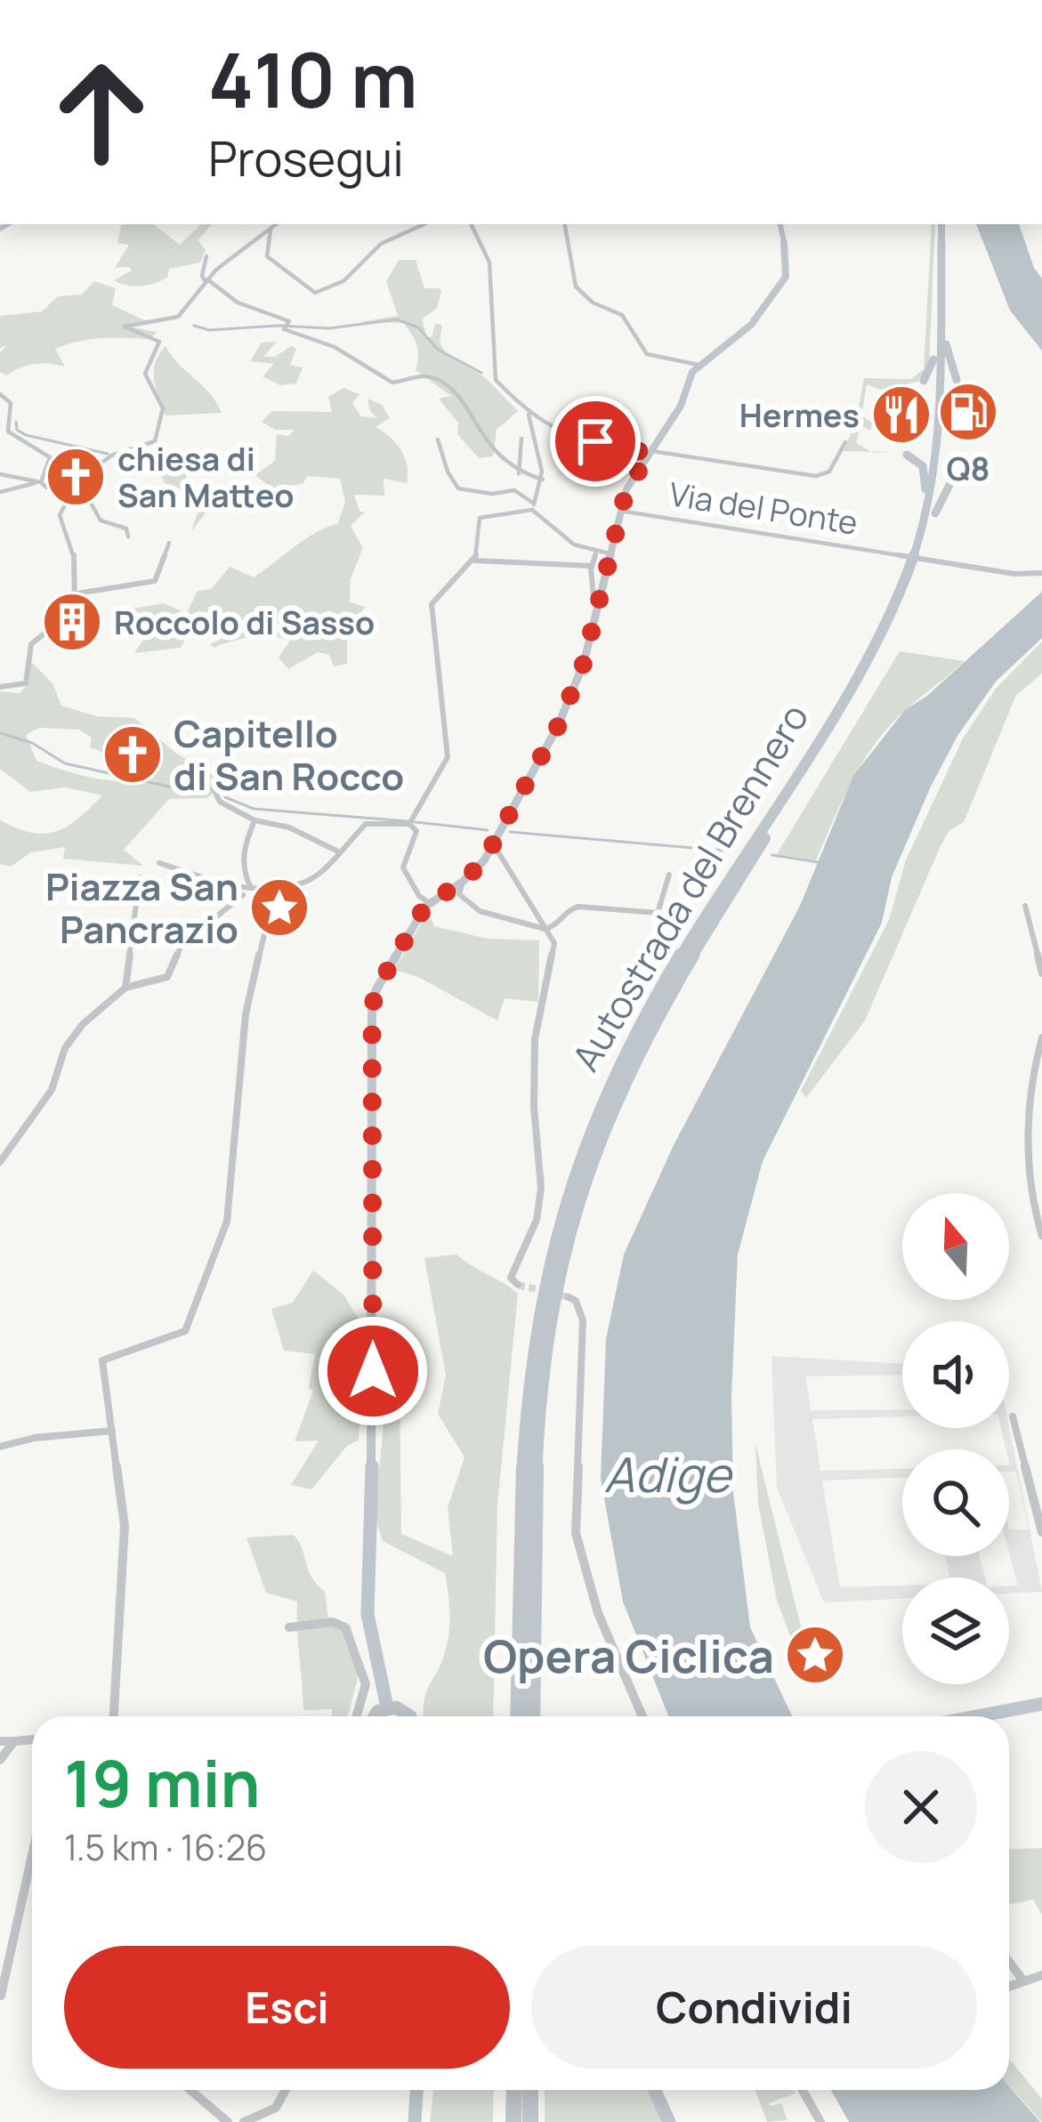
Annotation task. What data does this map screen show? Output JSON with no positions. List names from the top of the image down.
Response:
{
  "streets": {
    "highway": ["Autostrada del Brennero"],
    "street": ["Via del Ponte"]
  },
  "water": ["Adige"],
  "places": {
    "fuel station": ["Q8"],
    "restaurant": ["Hermes"],
    "church": ["chiesa di San Matteo", "Capitello di San Rocco"],
    "building": ["Roccolo di Sasso"],
    "place": ["Piazza San Pancrazio", "Opera Ciclica"]
  },
  "north": "top",
  "page": {
    "turn": ["410 m", "Prosegui"],
    "heading": ["19 min", "1.5 km · 16:26"],
    "buttons": ["Esci", "Condividi"]
  }
}
